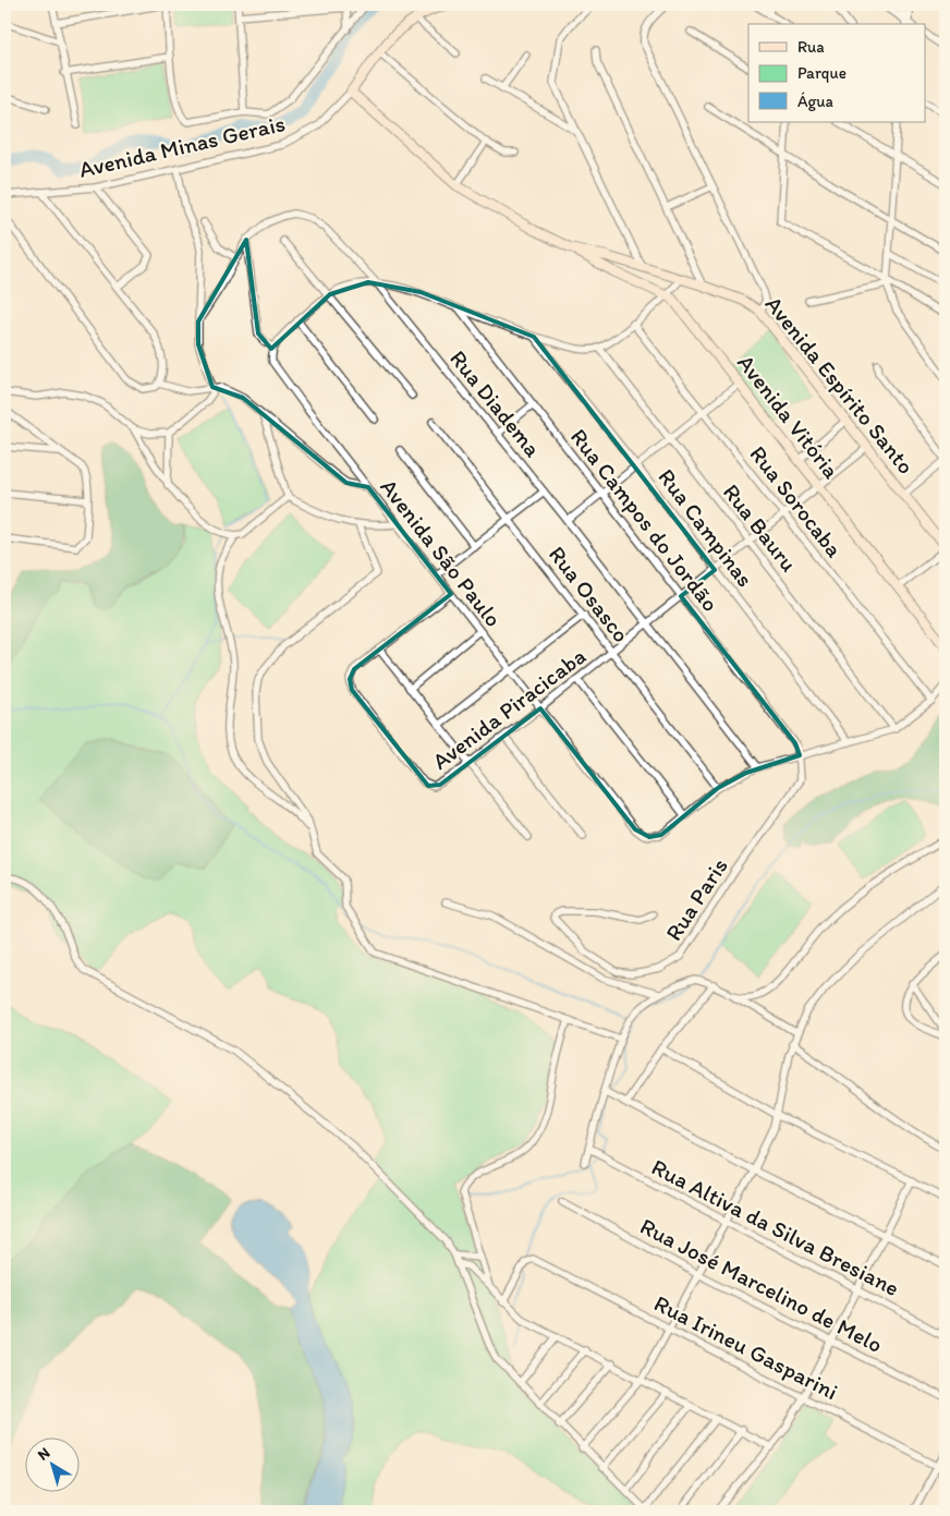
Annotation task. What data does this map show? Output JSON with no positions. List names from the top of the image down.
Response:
{
  "streets": {
    "street": [
      "Avenida Minas Gerais",
      "Avenida Espírito Santo",
      "Rua Diadema",
      "Avenida Vitória",
      "Rua Sorocaba",
      "Rua Campos do Jordão",
      "Rua Campinas",
      "Rua Bauru",
      "Avenida São Paulo",
      "Rua Osasco",
      "Avenida Piracicaba",
      "Rua Paris",
      "Rua Altiva da Silva Bresiane",
      "Rua José Marcelino de Melo",
      "Rua Irineu Gasparini"
    ]
  },
  "crossings": [
    ["Avenida Minas Gerais", "Avenida Espírito Santo"],
    ["Avenida Espírito Santo", "Avenida Vitória"],
    ["Avenida Espírito Santo", "Avenida Piracicaba"],
    ["Rua Diadema", "Avenida São Paulo"],
    ["Rua Diadema", "Avenida Piracicaba"],
    ["Avenida Vitória", "Avenida Piracicaba"],
    ["Rua Sorocaba", "Avenida São Paulo"],
    ["Rua Sorocaba", "Avenida Piracicaba"],
    ["Rua Campos do Jordão", "Avenida São Paulo"],
    ["Rua Campos do Jordão", "Avenida Piracicaba"],
    ["Rua Campos do Jordão", "Rua Paris"],
    ["Rua Campinas", "Avenida São Paulo"],
    ["Rua Campinas", "Avenida Piracicaba"],
    ["Rua Bauru", "Avenida São Paulo"],
    ["Rua Bauru", "Avenida Piracicaba"],
    ["Avenida São Paulo", "Rua Osasco"],
    ["Avenida São Paulo", "Avenida Piracicaba"],
    ["Avenida São Paulo", "Rua Paris"],
    ["Rua Osasco", "Avenida Piracicaba"]
  ],
  "legend": ["Rua", "Parque", "Água"],
  "north": "top left"
}
